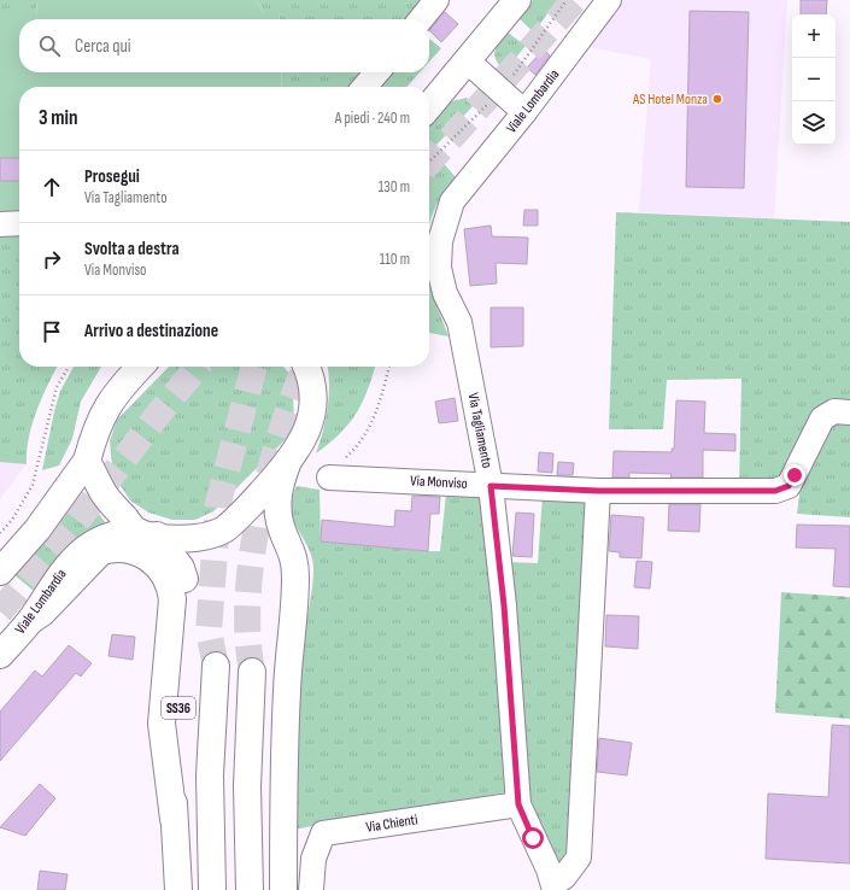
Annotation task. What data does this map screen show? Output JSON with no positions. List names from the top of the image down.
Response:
{
  "streets": {
    "main road": ["Viale Lombardia", "SS36"],
    "street": ["Via Tagliamento", "Via Monviso", "Via Chienti"]
  },
  "crossings": [
    ["Viale Lombardia", "Via Tagliamento"],
    ["Viale Lombardia", "SS36"],
    ["Via Tagliamento", "Via Monviso"],
    ["Via Tagliamento", "Via Chienti"]
  ],
  "places": ["AS Hotel Monza"],
  "page": {
    "map_buttons": ["+", "−"],
    "search": "Cerca qui",
    "heading": ["3 min", "A piedi · 240 m"],
    "list": [
      ["Prosegui", "Via Tagliamento", "130 m"],
      ["Svolta a destra", "Via Monviso", "110 m"],
      "Arrivo a destinazione"
    ]
  }
}
